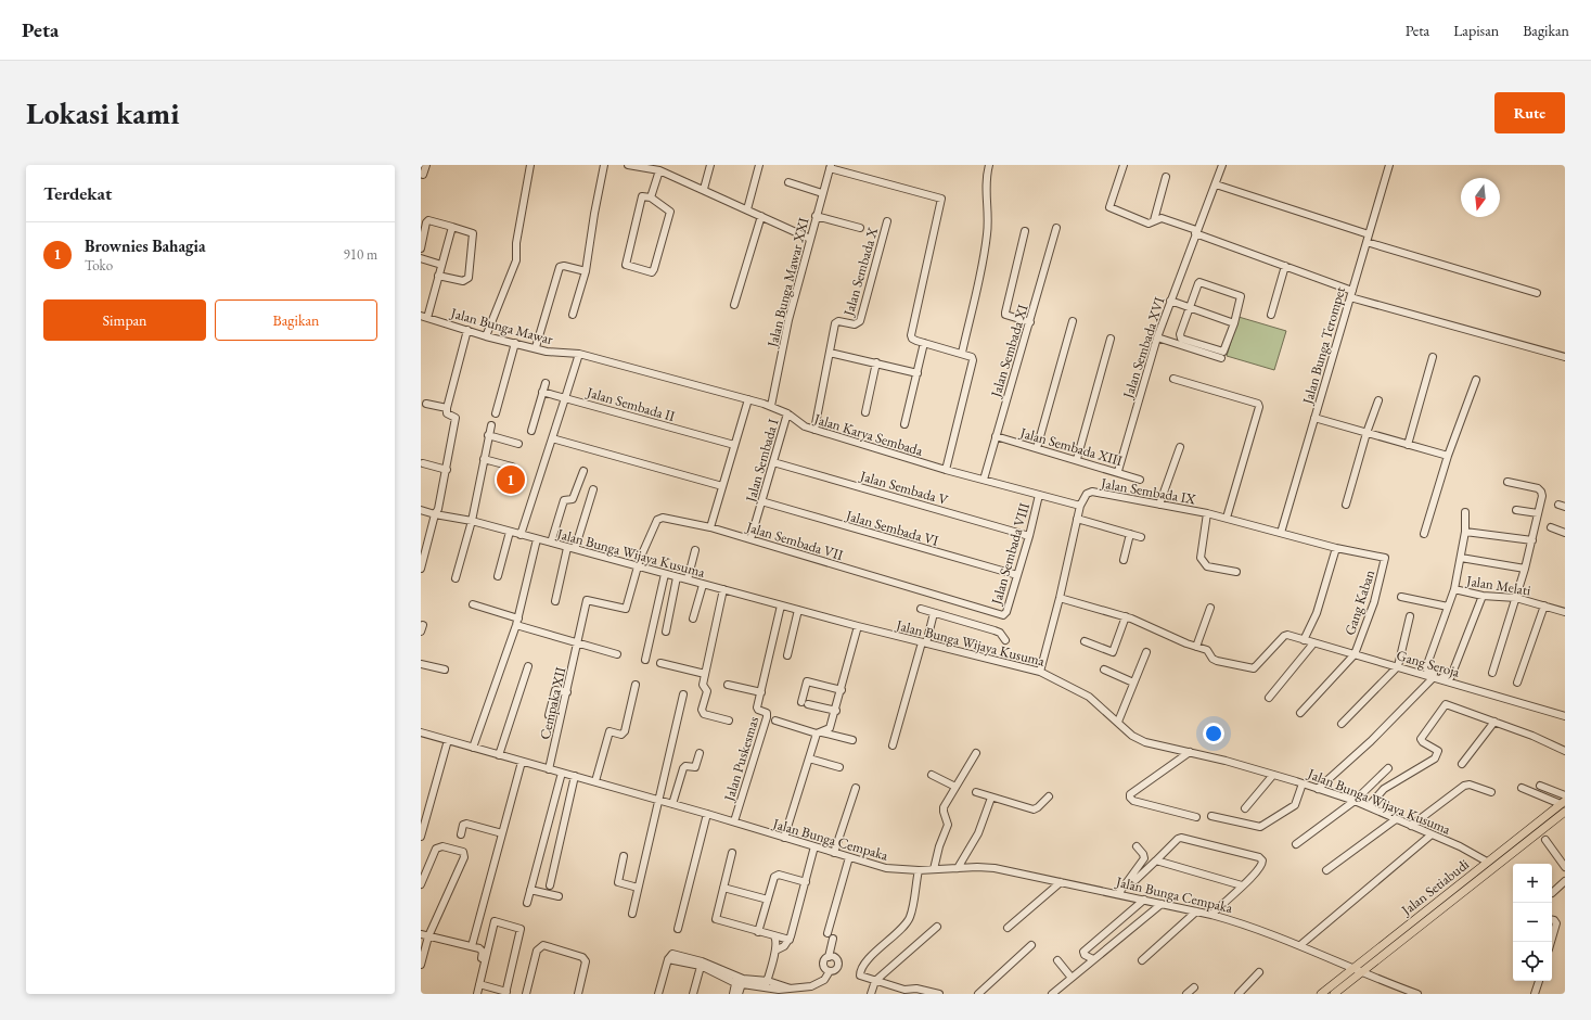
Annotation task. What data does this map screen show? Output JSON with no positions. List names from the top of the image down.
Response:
{
  "streets": {
    "main road": ["Jalan Setiabudi"],
    "street": [
      "Jalan Sembada X",
      "Jalan Bunga Mawar XXI",
      "Jalan Bunga Mawar",
      "Jalan Bunga Terompet",
      "Jalan Sembada XVI",
      "Jalan Sembada XI",
      "Jalan Sembada II",
      "Jalan Karya Sembada",
      "Jalan Sembada XIII",
      "Jalan Sembada I",
      "Jalan Sembada V",
      "Jalan Sembada IX",
      "Jalan Sembada VI",
      "Jalan Sembada VII",
      "Jalan Bunga Wijaya Kusuma",
      "Jalan Sembada VIII",
      "Jalan Melati",
      "Gang Kaban",
      "Gang Seroja",
      "Cempaka XII",
      "Jalan Puskesmas",
      "Jalan Bunga Cempaka"
    ]
  },
  "crossings": [
    ["Jalan Sembada X", "Jalan Karya Sembada"],
    ["Jalan Bunga Mawar XXI", "Jalan Karya Sembada"],
    ["Jalan Bunga Mawar", "Jalan Sembada II"],
    ["Jalan Bunga Mawar", "Jalan Karya Sembada"],
    ["Jalan Bunga Terompet", "Jalan Sembada IX"],
    ["Jalan Sembada XVI", "Jalan Sembada XIII"],
    ["Jalan Sembada XI", "Jalan Karya Sembada"],
    ["Jalan Sembada XI", "Jalan Sembada XIII"],
    ["Jalan Sembada II", "Jalan Karya Sembada"],
    ["Jalan Karya Sembada", "Jalan Sembada I"],
    ["Jalan Karya Sembada", "Jalan Sembada IX"],
    ["Jalan Karya Sembada", "Jalan Sembada VIII"],
    ["Jalan Sembada I", "Jalan Sembada V"],
    ["Jalan Sembada I", "Jalan Sembada VI"],
    ["Jalan Sembada I", "Jalan Sembada VII"],
    ["Jalan Sembada V", "Jalan Sembada VIII"],
    ["Jalan Sembada IX", "Gang Kaban"],
    ["Jalan Sembada VI", "Jalan Sembada VIII"],
    ["Jalan Sembada VII", "Jalan Bunga Wijaya Kusuma"],
    ["Jalan Sembada VII", "Jalan Sembada VIII"],
    ["Jalan Sembada VII", "Cempaka XII"],
    ["Jalan Bunga Wijaya Kusuma", "Cempaka XII"],
    ["Jalan Bunga Wijaya Kusuma", "Jalan Puskesmas"],
    ["Jalan Bunga Wijaya Kusuma", "Jalan Setiabudi"],
    ["Gang Kaban", "Gang Seroja"],
    ["Cempaka XII", "Jalan Bunga Cempaka"],
    ["Jalan Puskesmas", "Jalan Bunga Cempaka"],
    ["Jalan Bunga Cempaka", "Jalan Setiabudi"]
  ],
  "north": "bottom",
  "page": {
    "header": "Peta",
    "nav": ["Peta", "Lapisan", "Bagikan"],
    "buttons": [
      "Rute",
      ["Simpan", "Bagikan"]
    ],
    "title": "Lokasi kami",
    "heading": "Terdekat",
    "list": [
      {
        "mark": "1",
        "name": "Brownies Bahagia",
        "note": "Toko",
        "value": "910 m"
      }
    ],
    "pins": "1",
    "map_buttons": ["+", "−"]
  }
}
